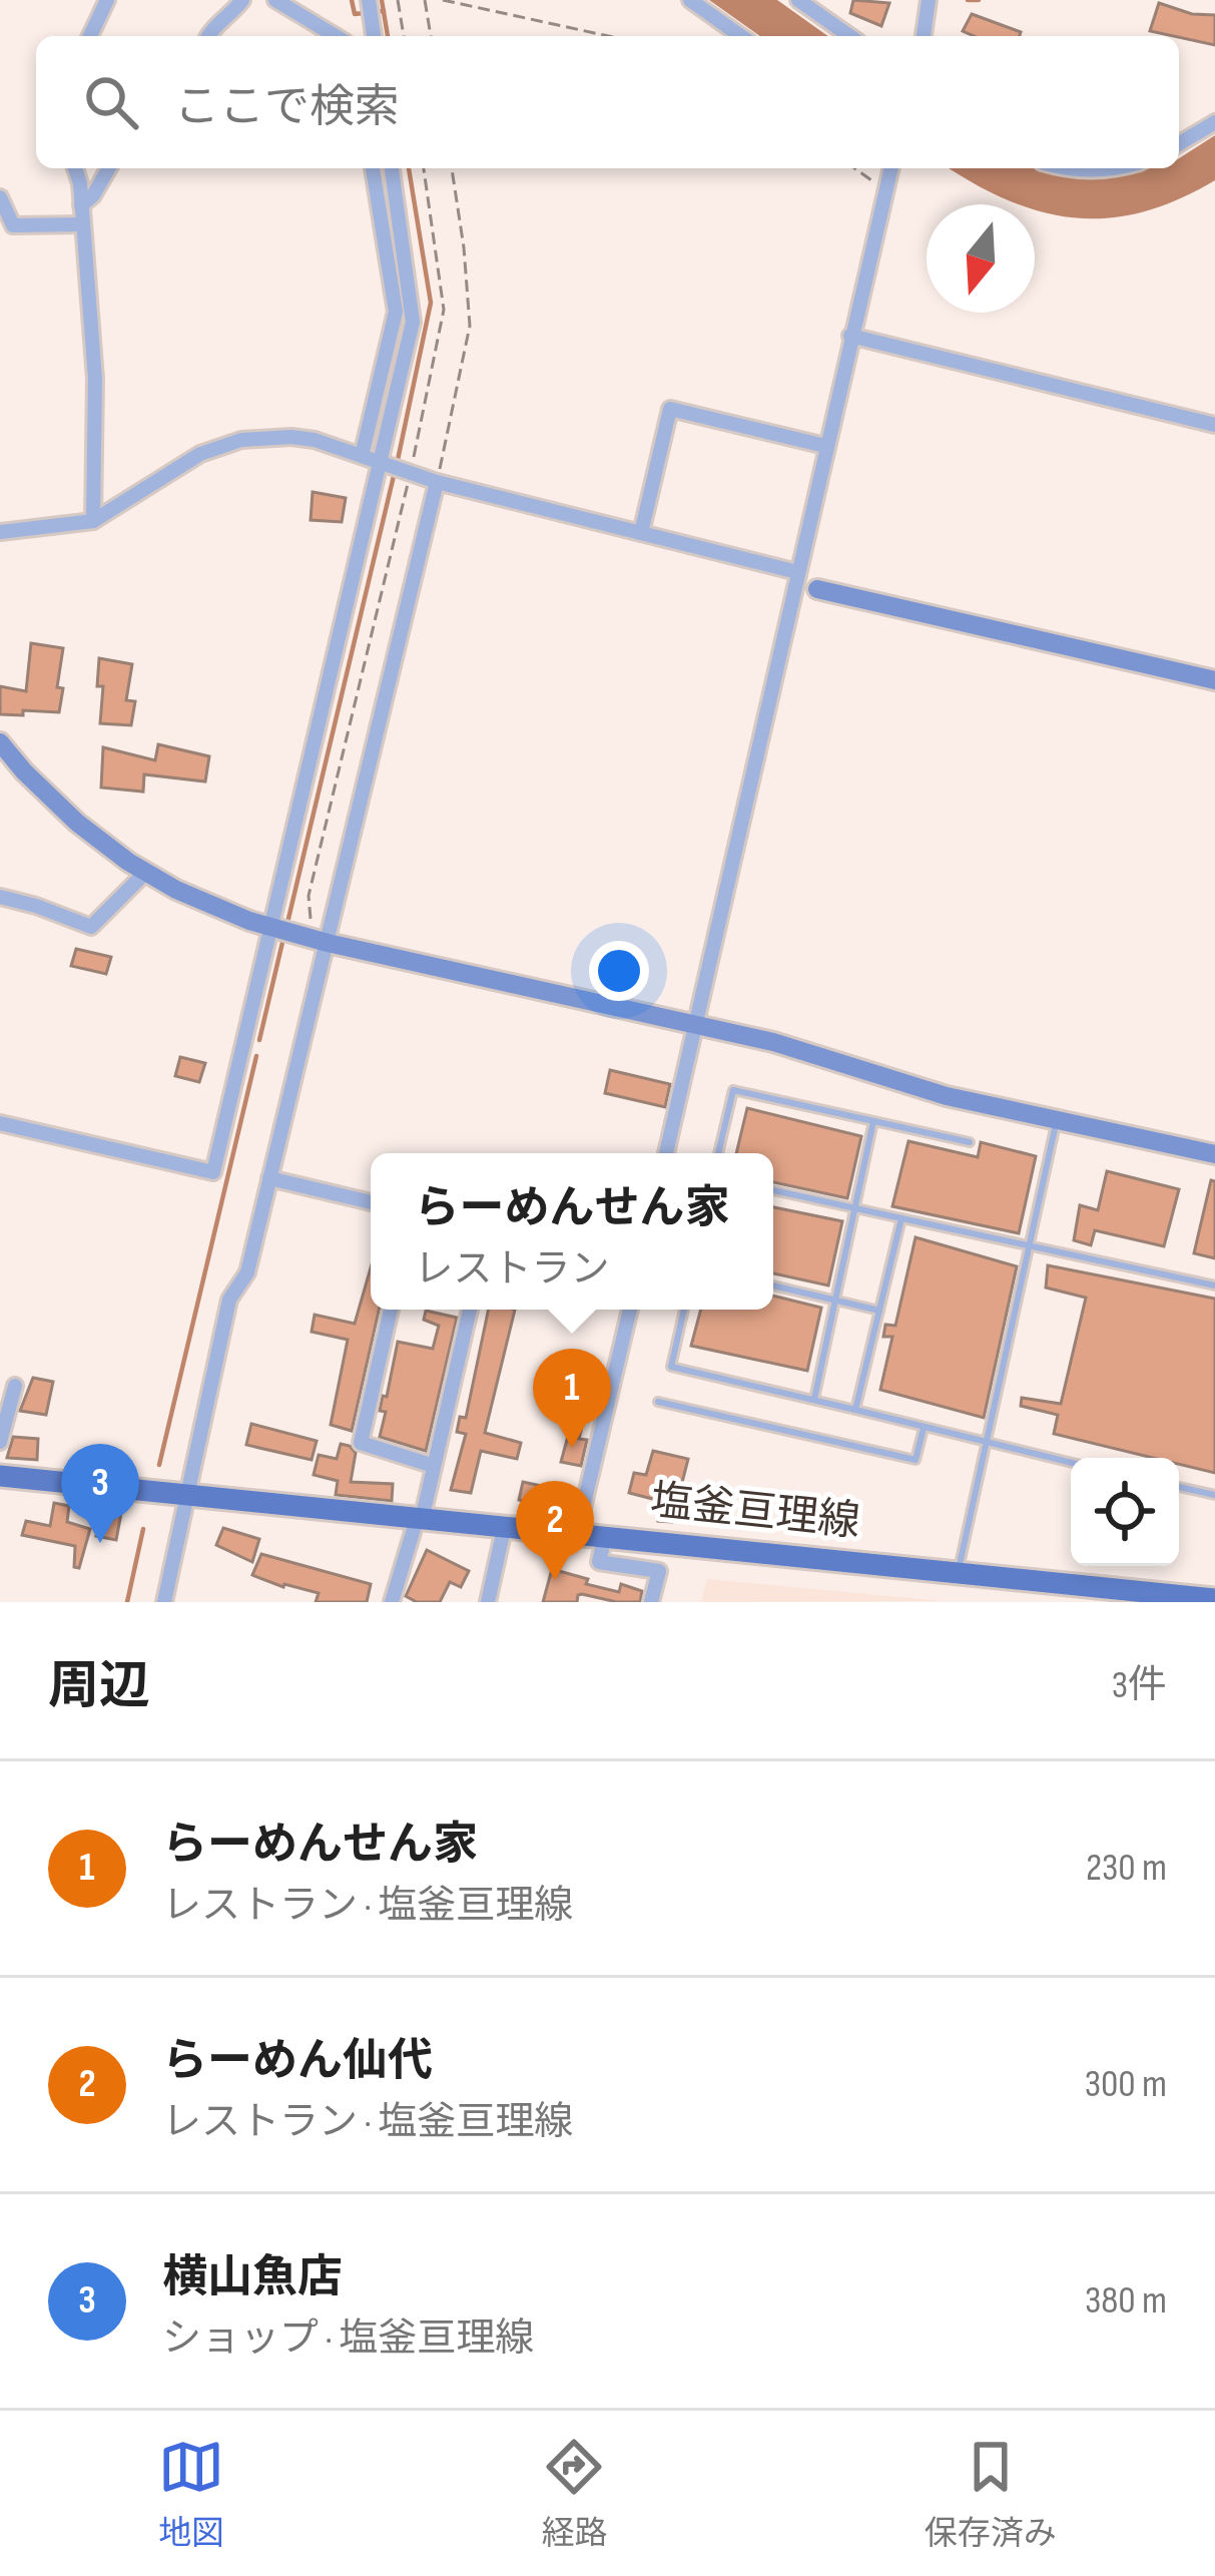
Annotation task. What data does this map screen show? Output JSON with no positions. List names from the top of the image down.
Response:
{
  "streets": {
    "main road": ["塩釜亘理線"]
  },
  "north": "bottom",
  "page": {
    "search": "ここで検索",
    "popup": ["らーめんせん家", "レストラン"],
    "pins": ["1", "3", "2"],
    "heading": ["周辺", "3件"],
    "list": [
      {
        "mark": "1",
        "name": "らーめんせん家",
        "note": "レストラン · 塩釜亘理線",
        "value": "230 m"
      },
      {
        "mark": "2",
        "name": "らーめん仙代",
        "note": "レストラン · 塩釜亘理線",
        "value": "300 m"
      },
      {
        "mark": "3",
        "name": "横山魚店",
        "note": "ショップ · 塩釜亘理線",
        "value": "380 m"
      }
    ],
    "nav": ["地図", "経路", "保存済み"]
  }
}
